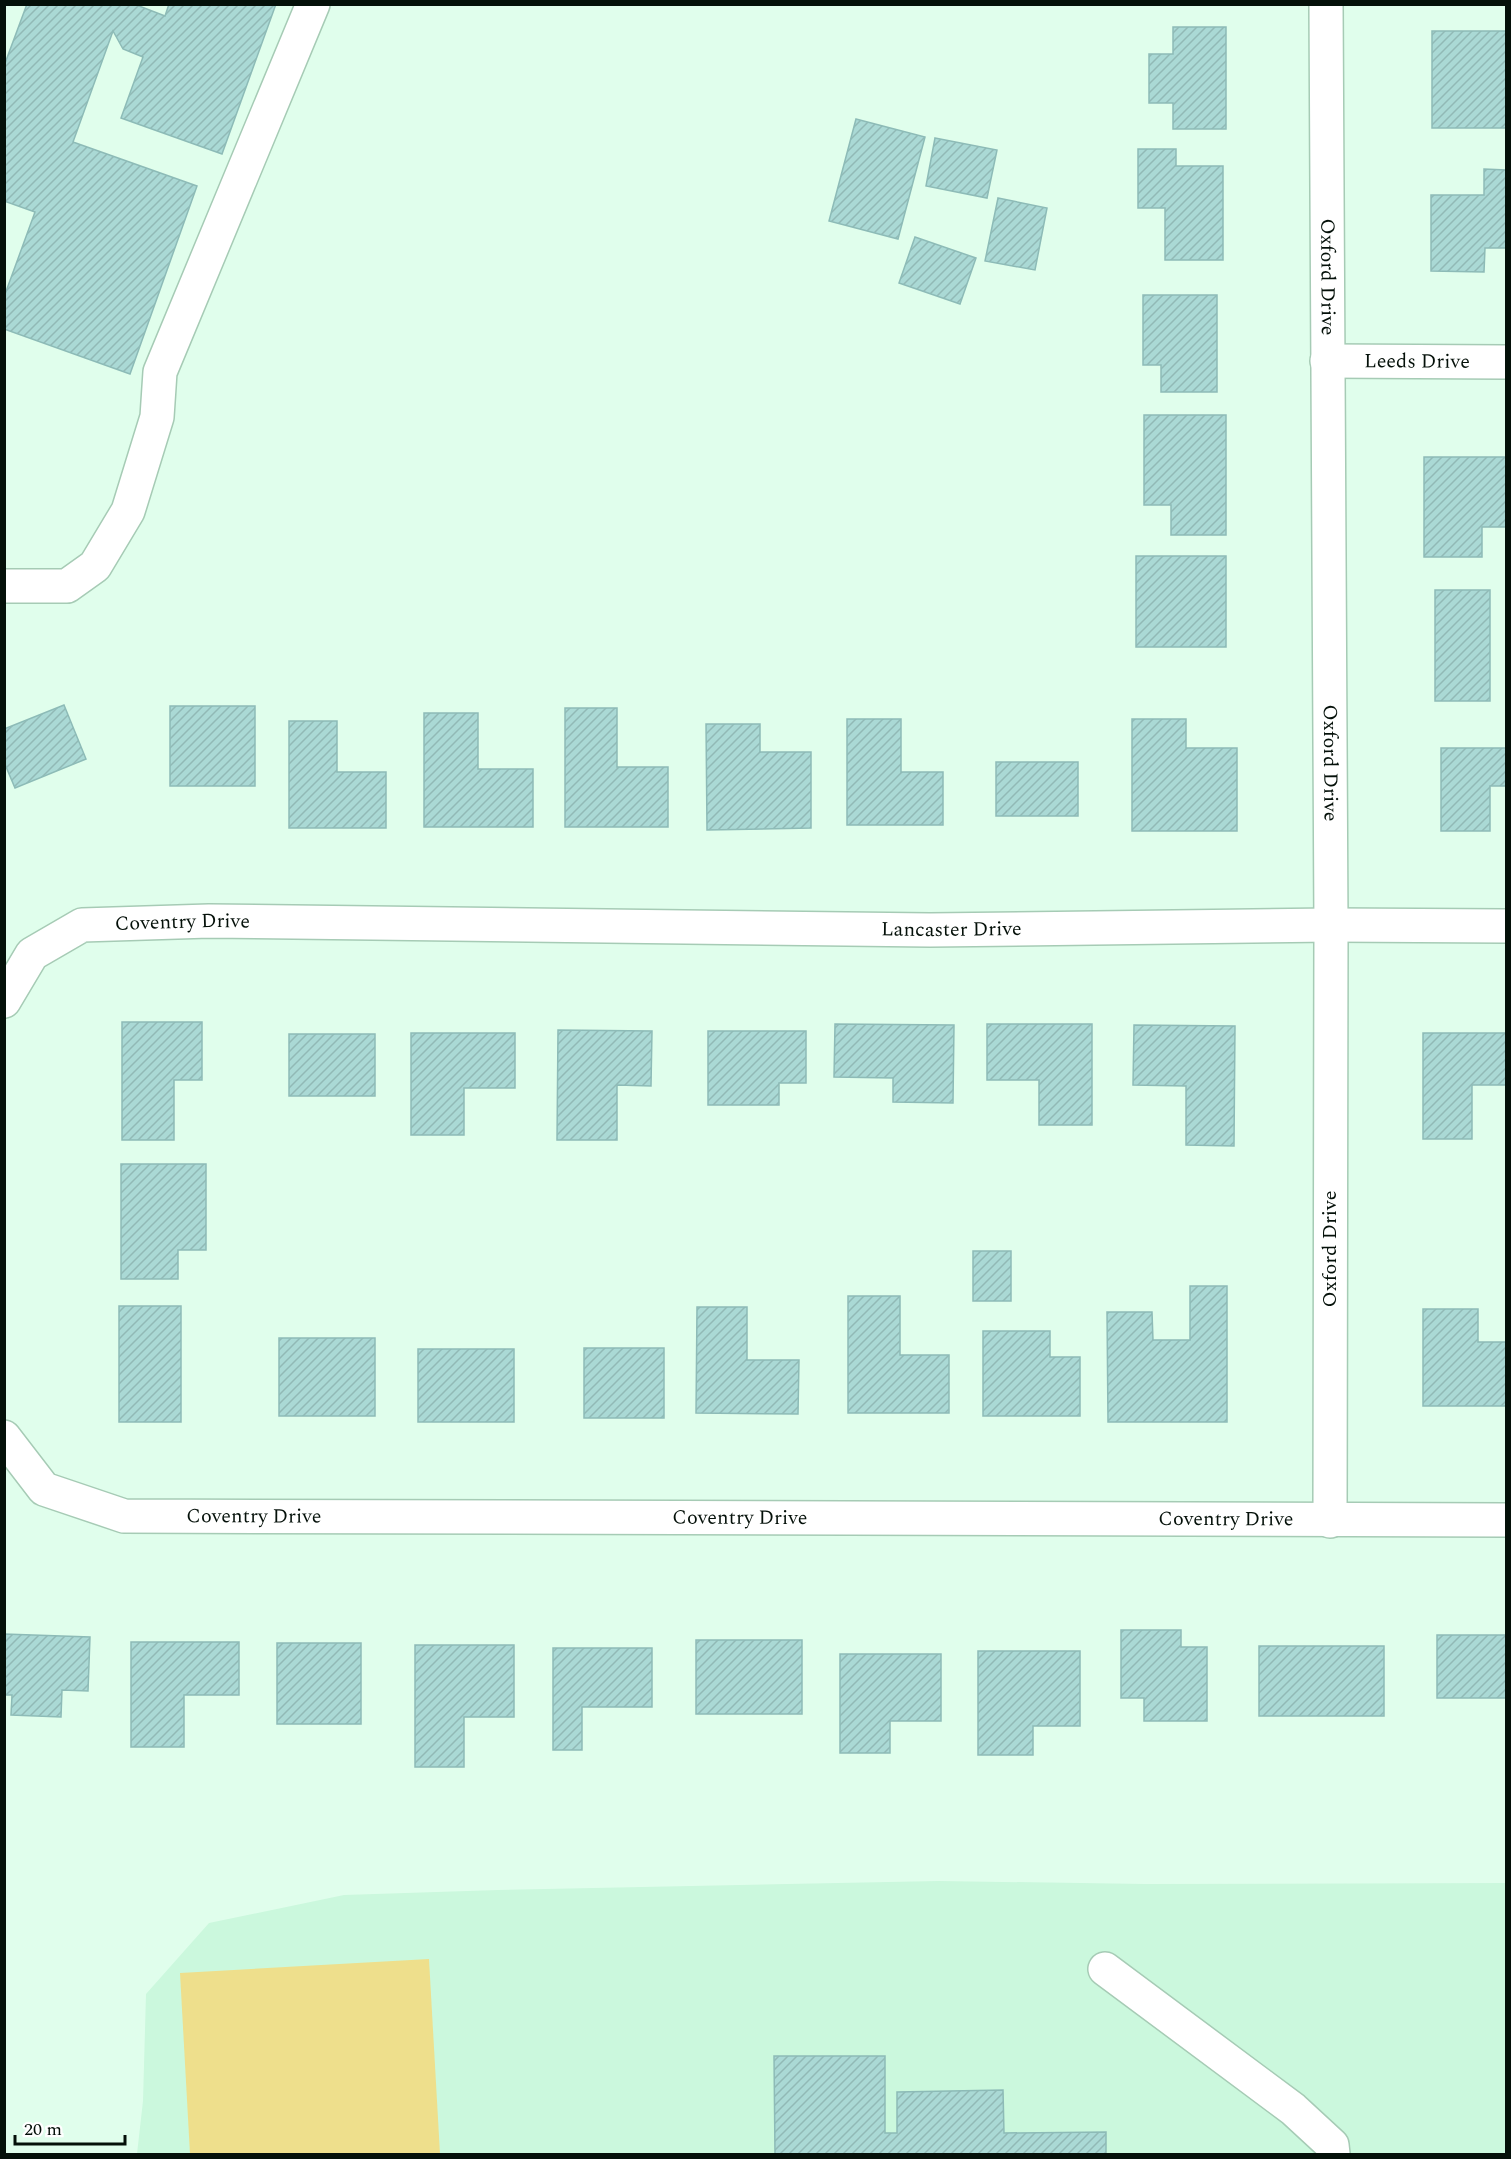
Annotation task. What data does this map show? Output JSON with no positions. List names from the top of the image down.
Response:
{
  "streets": {
    "street": [
      "Oxford Drive",
      "Leeds Drive",
      "Coventry Drive",
      "Lancaster Drive"
    ]
  },
  "crossings": [
    ["Oxford Drive", "Leeds Drive"],
    ["Oxford Drive", "Coventry Drive"],
    ["Oxford Drive", "Lancaster Drive"],
    ["Coventry Drive", "Lancaster Drive"]
  ],
  "scale_bar": "20 m"
}
